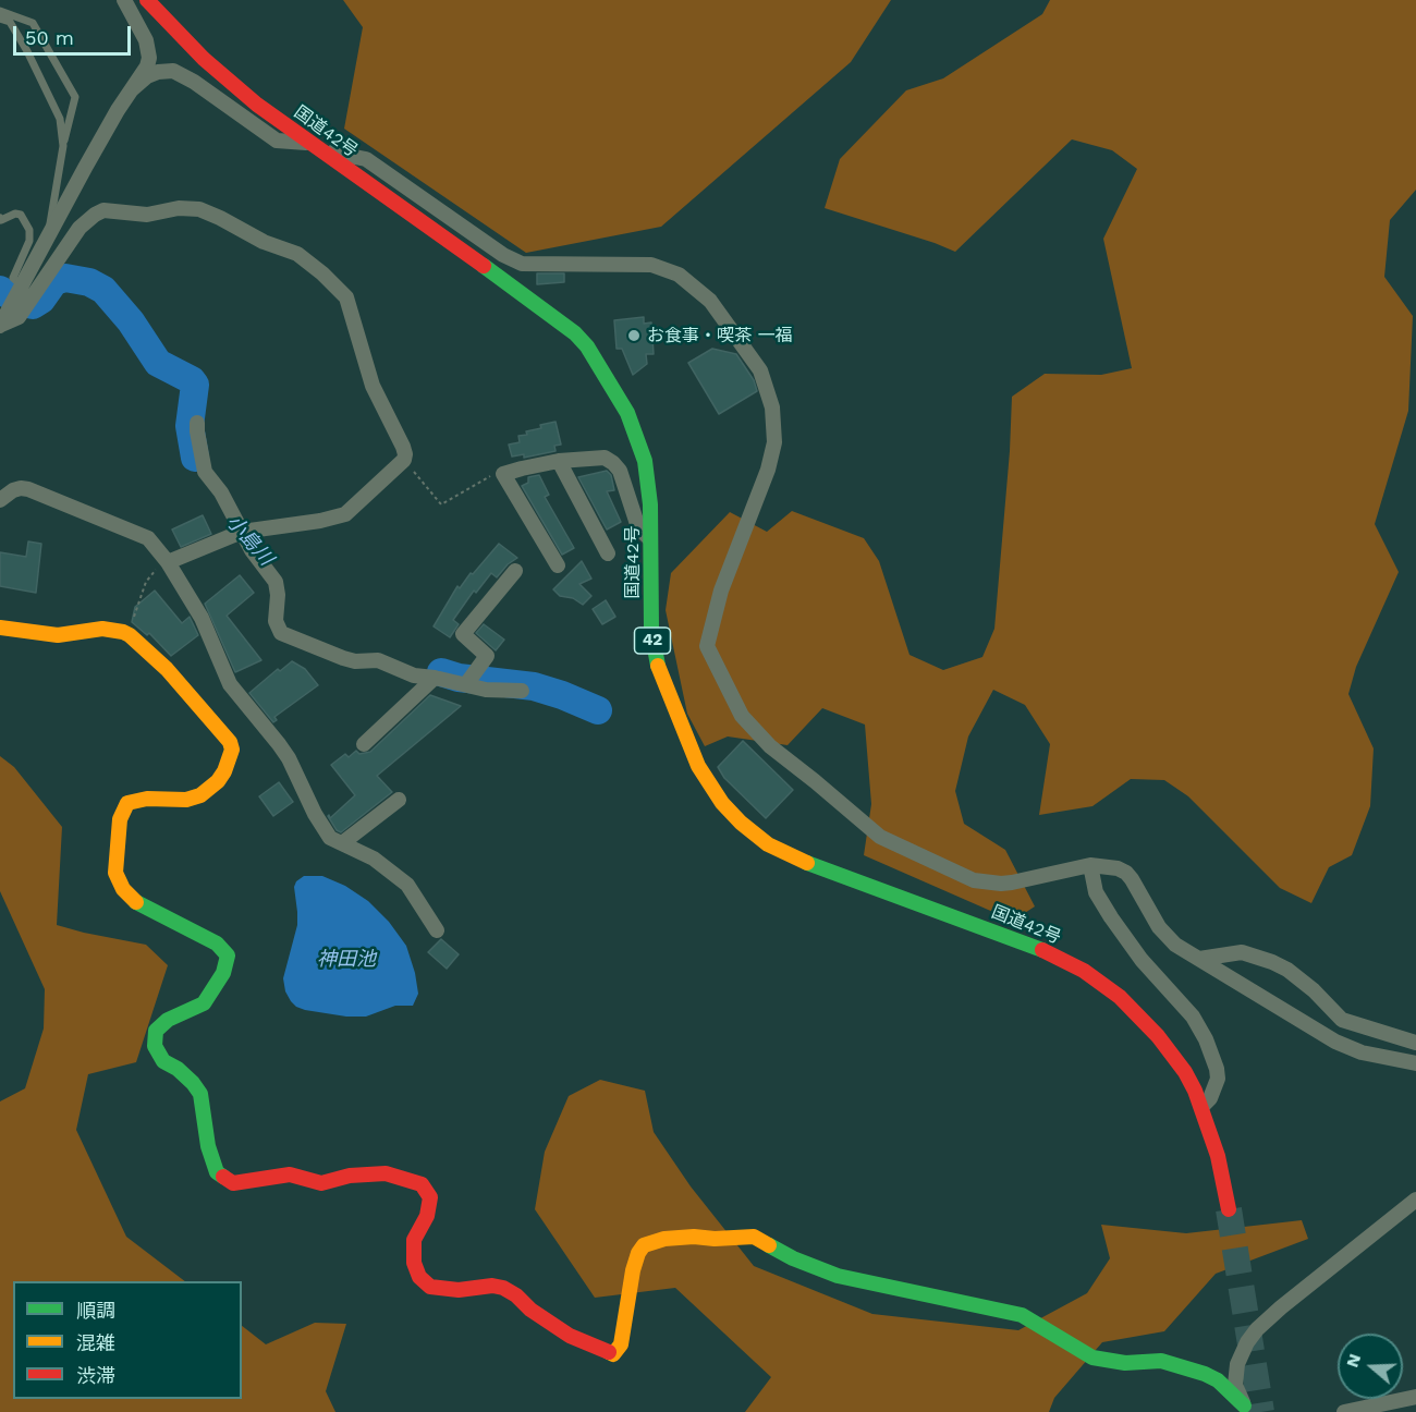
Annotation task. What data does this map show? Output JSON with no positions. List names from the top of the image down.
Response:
{
  "streets": {
    "main road": ["国道42号", "42"]
  },
  "water": ["小島川", "神田池"],
  "places": ["お食事・喫茶 一福"],
  "legend": ["順調", "混雑", "渋滞"],
  "scale_bar": "50 m",
  "north": "left"
}
